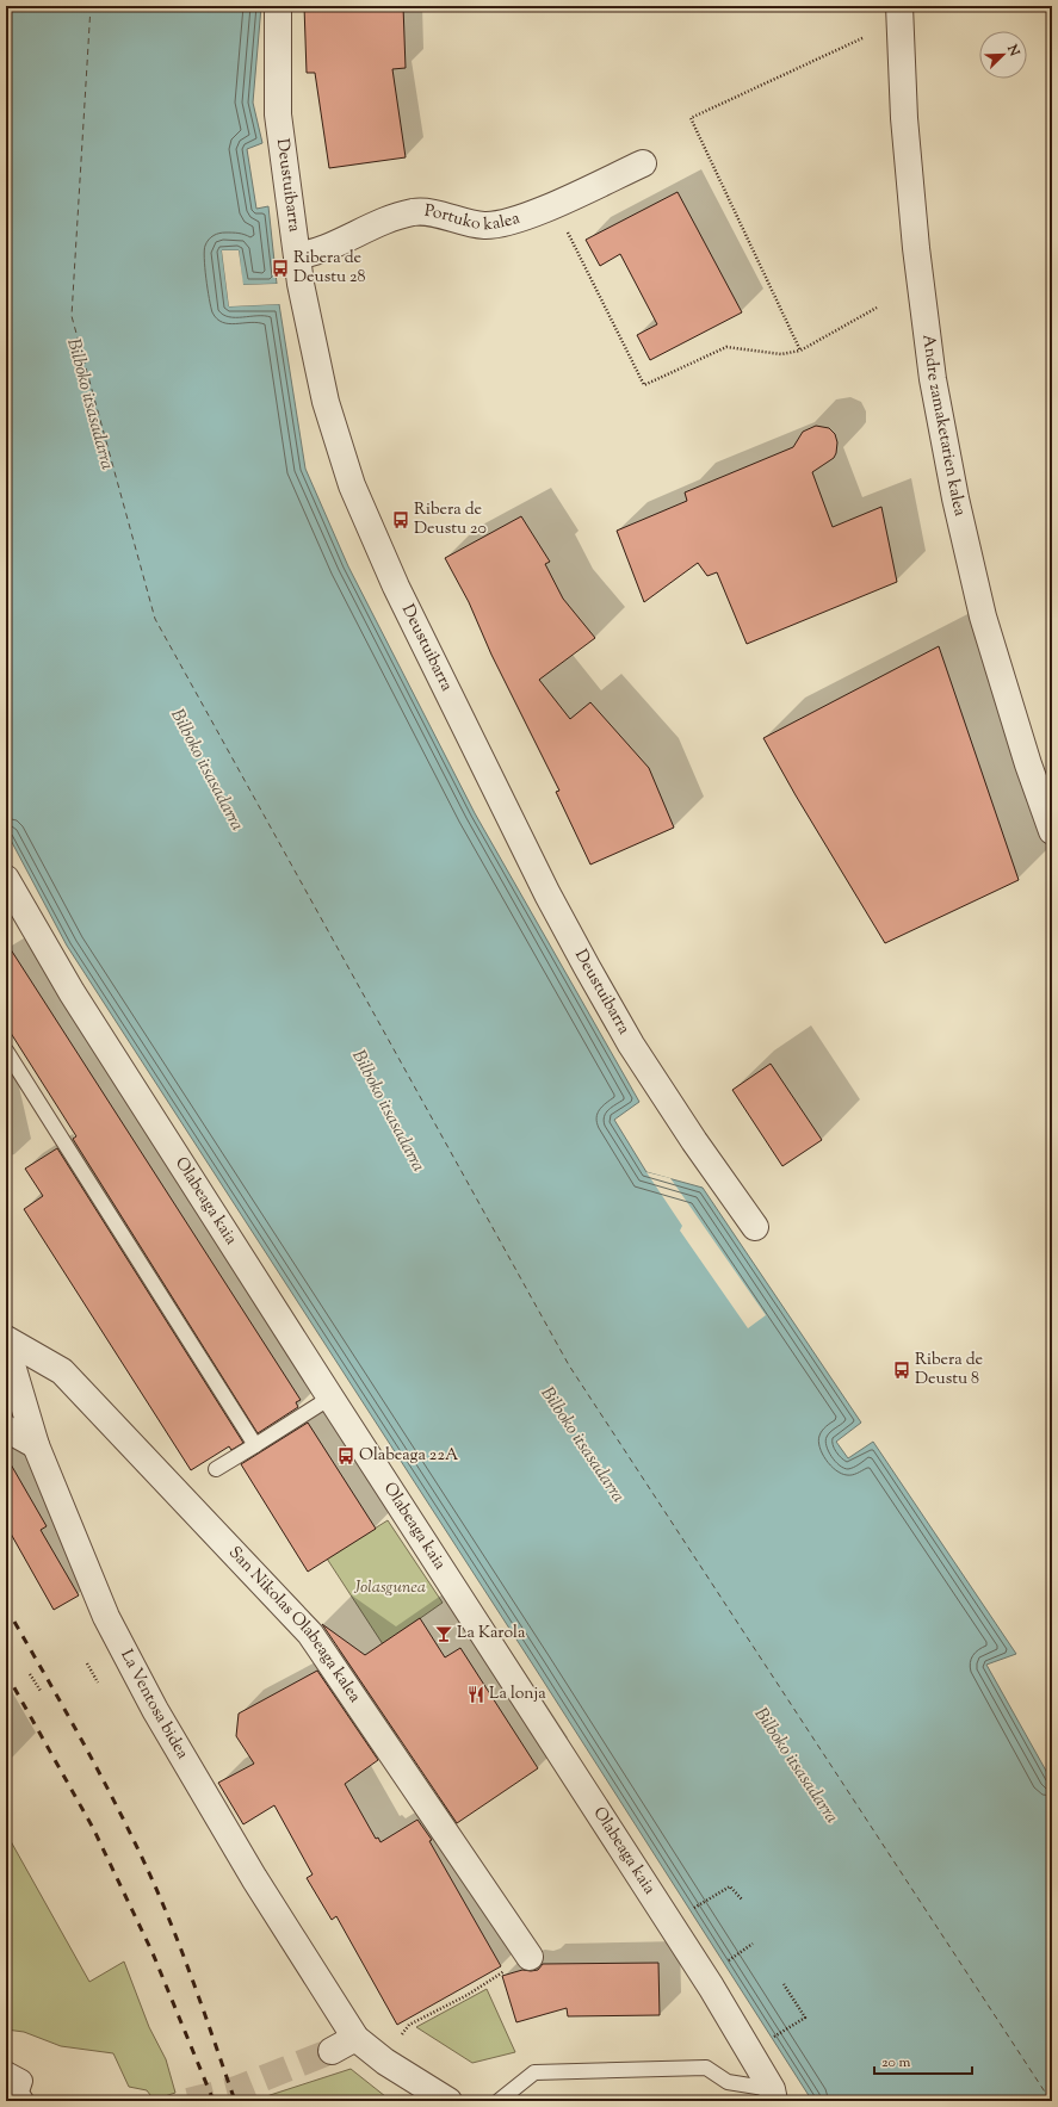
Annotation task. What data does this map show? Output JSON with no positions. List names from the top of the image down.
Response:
{
  "streets": {
    "street": [
      "Deustuibarra",
      "Portuko kalea",
      "Andre zamaketarien kalea",
      "Olabeaga kaia",
      "San Nikolas Olabeaga kalea",
      "La Ventosa bidea"
    ]
  },
  "crossings": [
    ["Deustuibarra", "Portuko kalea"]
  ],
  "water": ["Bilboko itsasadarra"],
  "parks": ["Jolasgunea"],
  "places": {
    "bus stop": [
      "Ribera de Deustu 28",
      "Ribera de Deustu 20",
      "Ribera de Deustu 8",
      "Olabeaga 22A"
    ],
    "bar": ["La Karola"],
    "restaurant": ["La lonja"]
  },
  "scale_bar": "20 m",
  "north": "top right"
}
